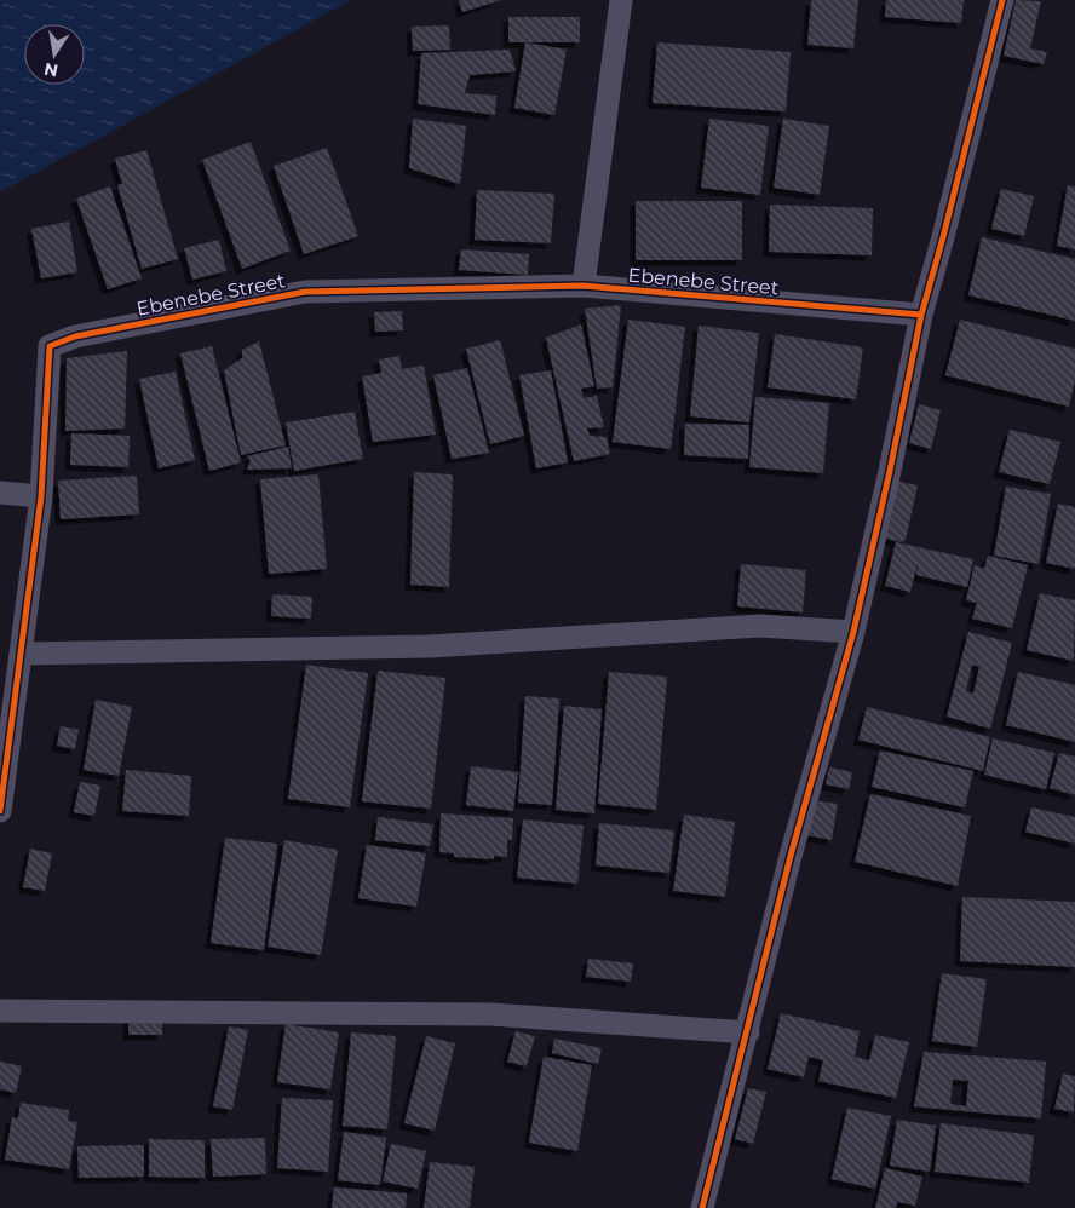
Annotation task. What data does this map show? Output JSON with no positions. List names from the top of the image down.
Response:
{
  "streets": {
    "street": ["Ebenebe Street"]
  },
  "north": "bottom"
}
